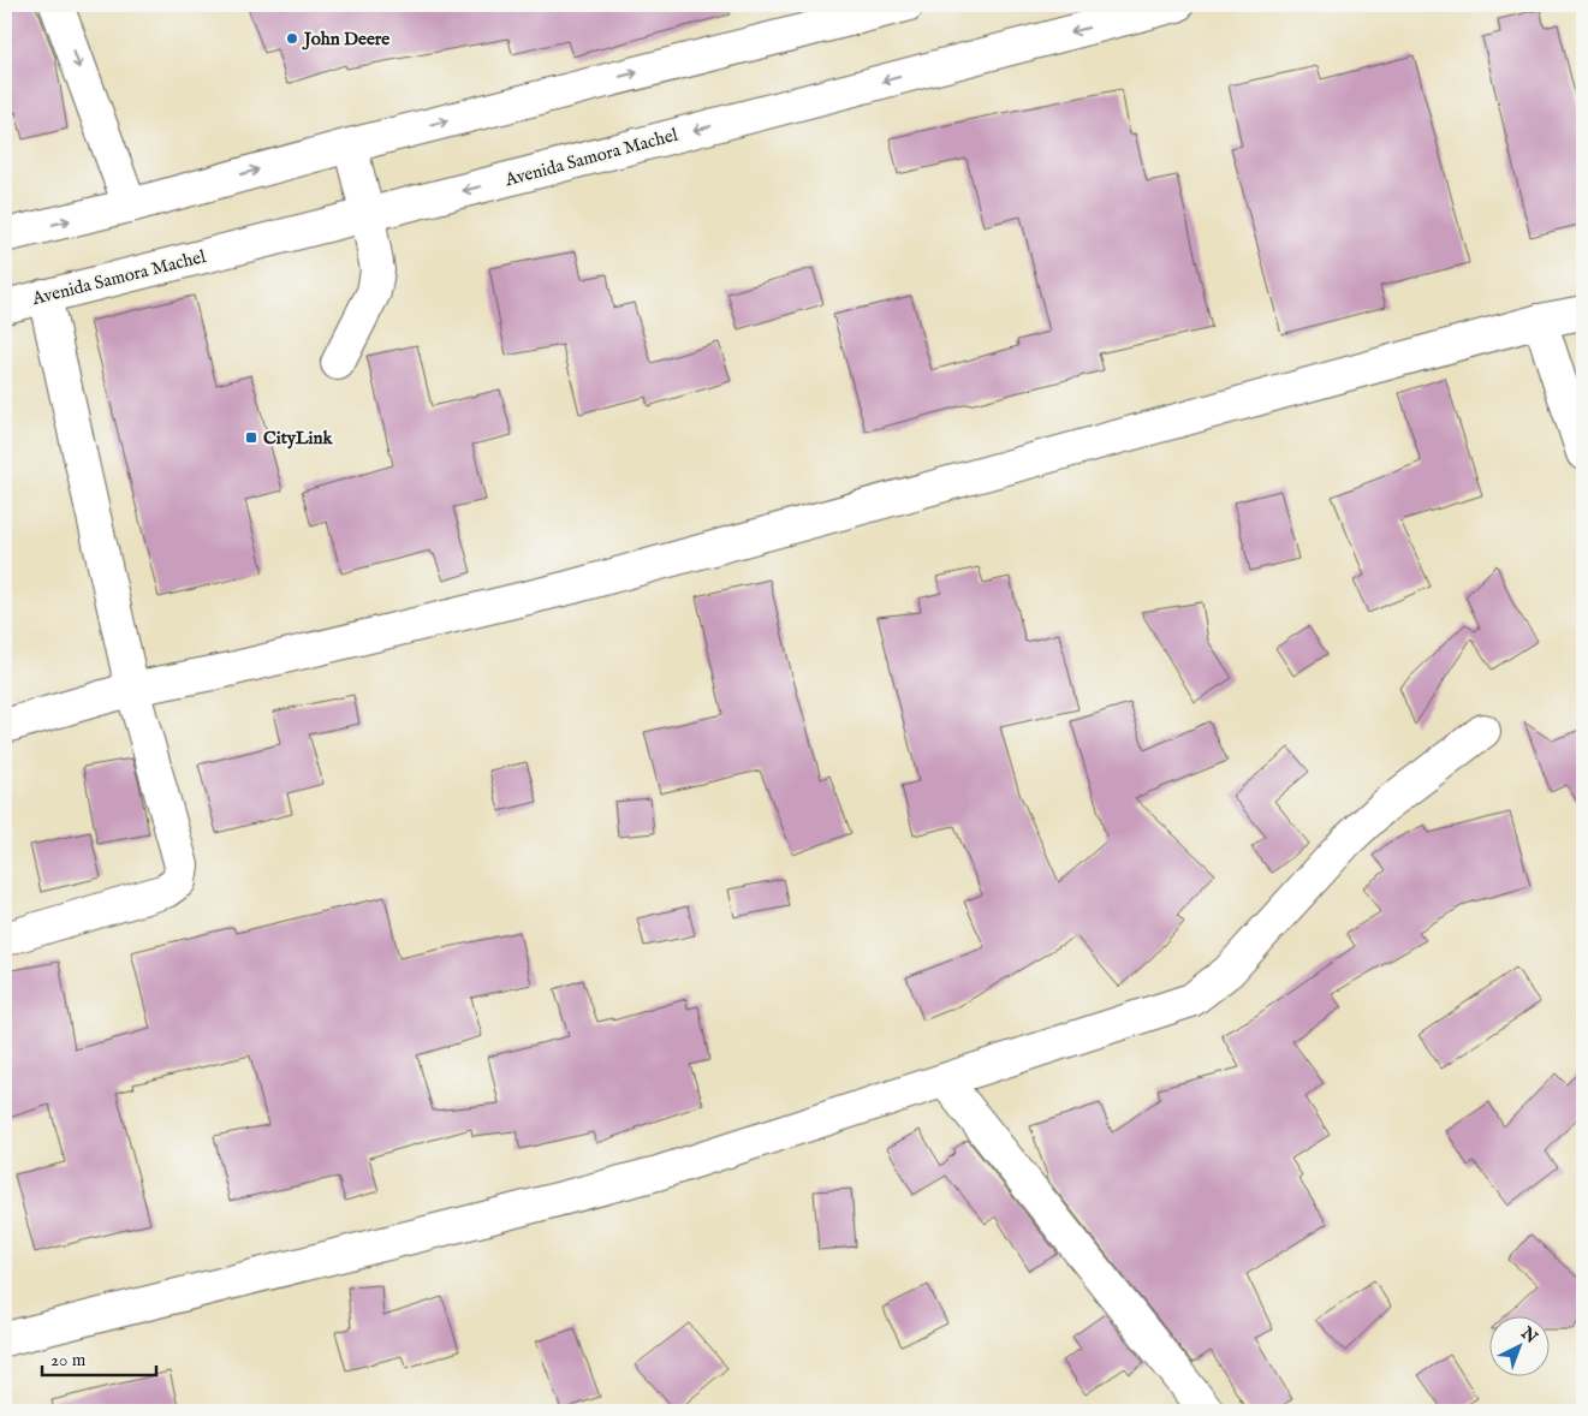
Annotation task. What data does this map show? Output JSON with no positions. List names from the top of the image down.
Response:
{
  "streets": {
    "main road": ["Avenida Samora Machel"]
  },
  "places": {
    "other": ["John Deere"],
    "transit": ["CityLink"]
  },
  "scale_bar": "20 m",
  "north": "top right"
}
